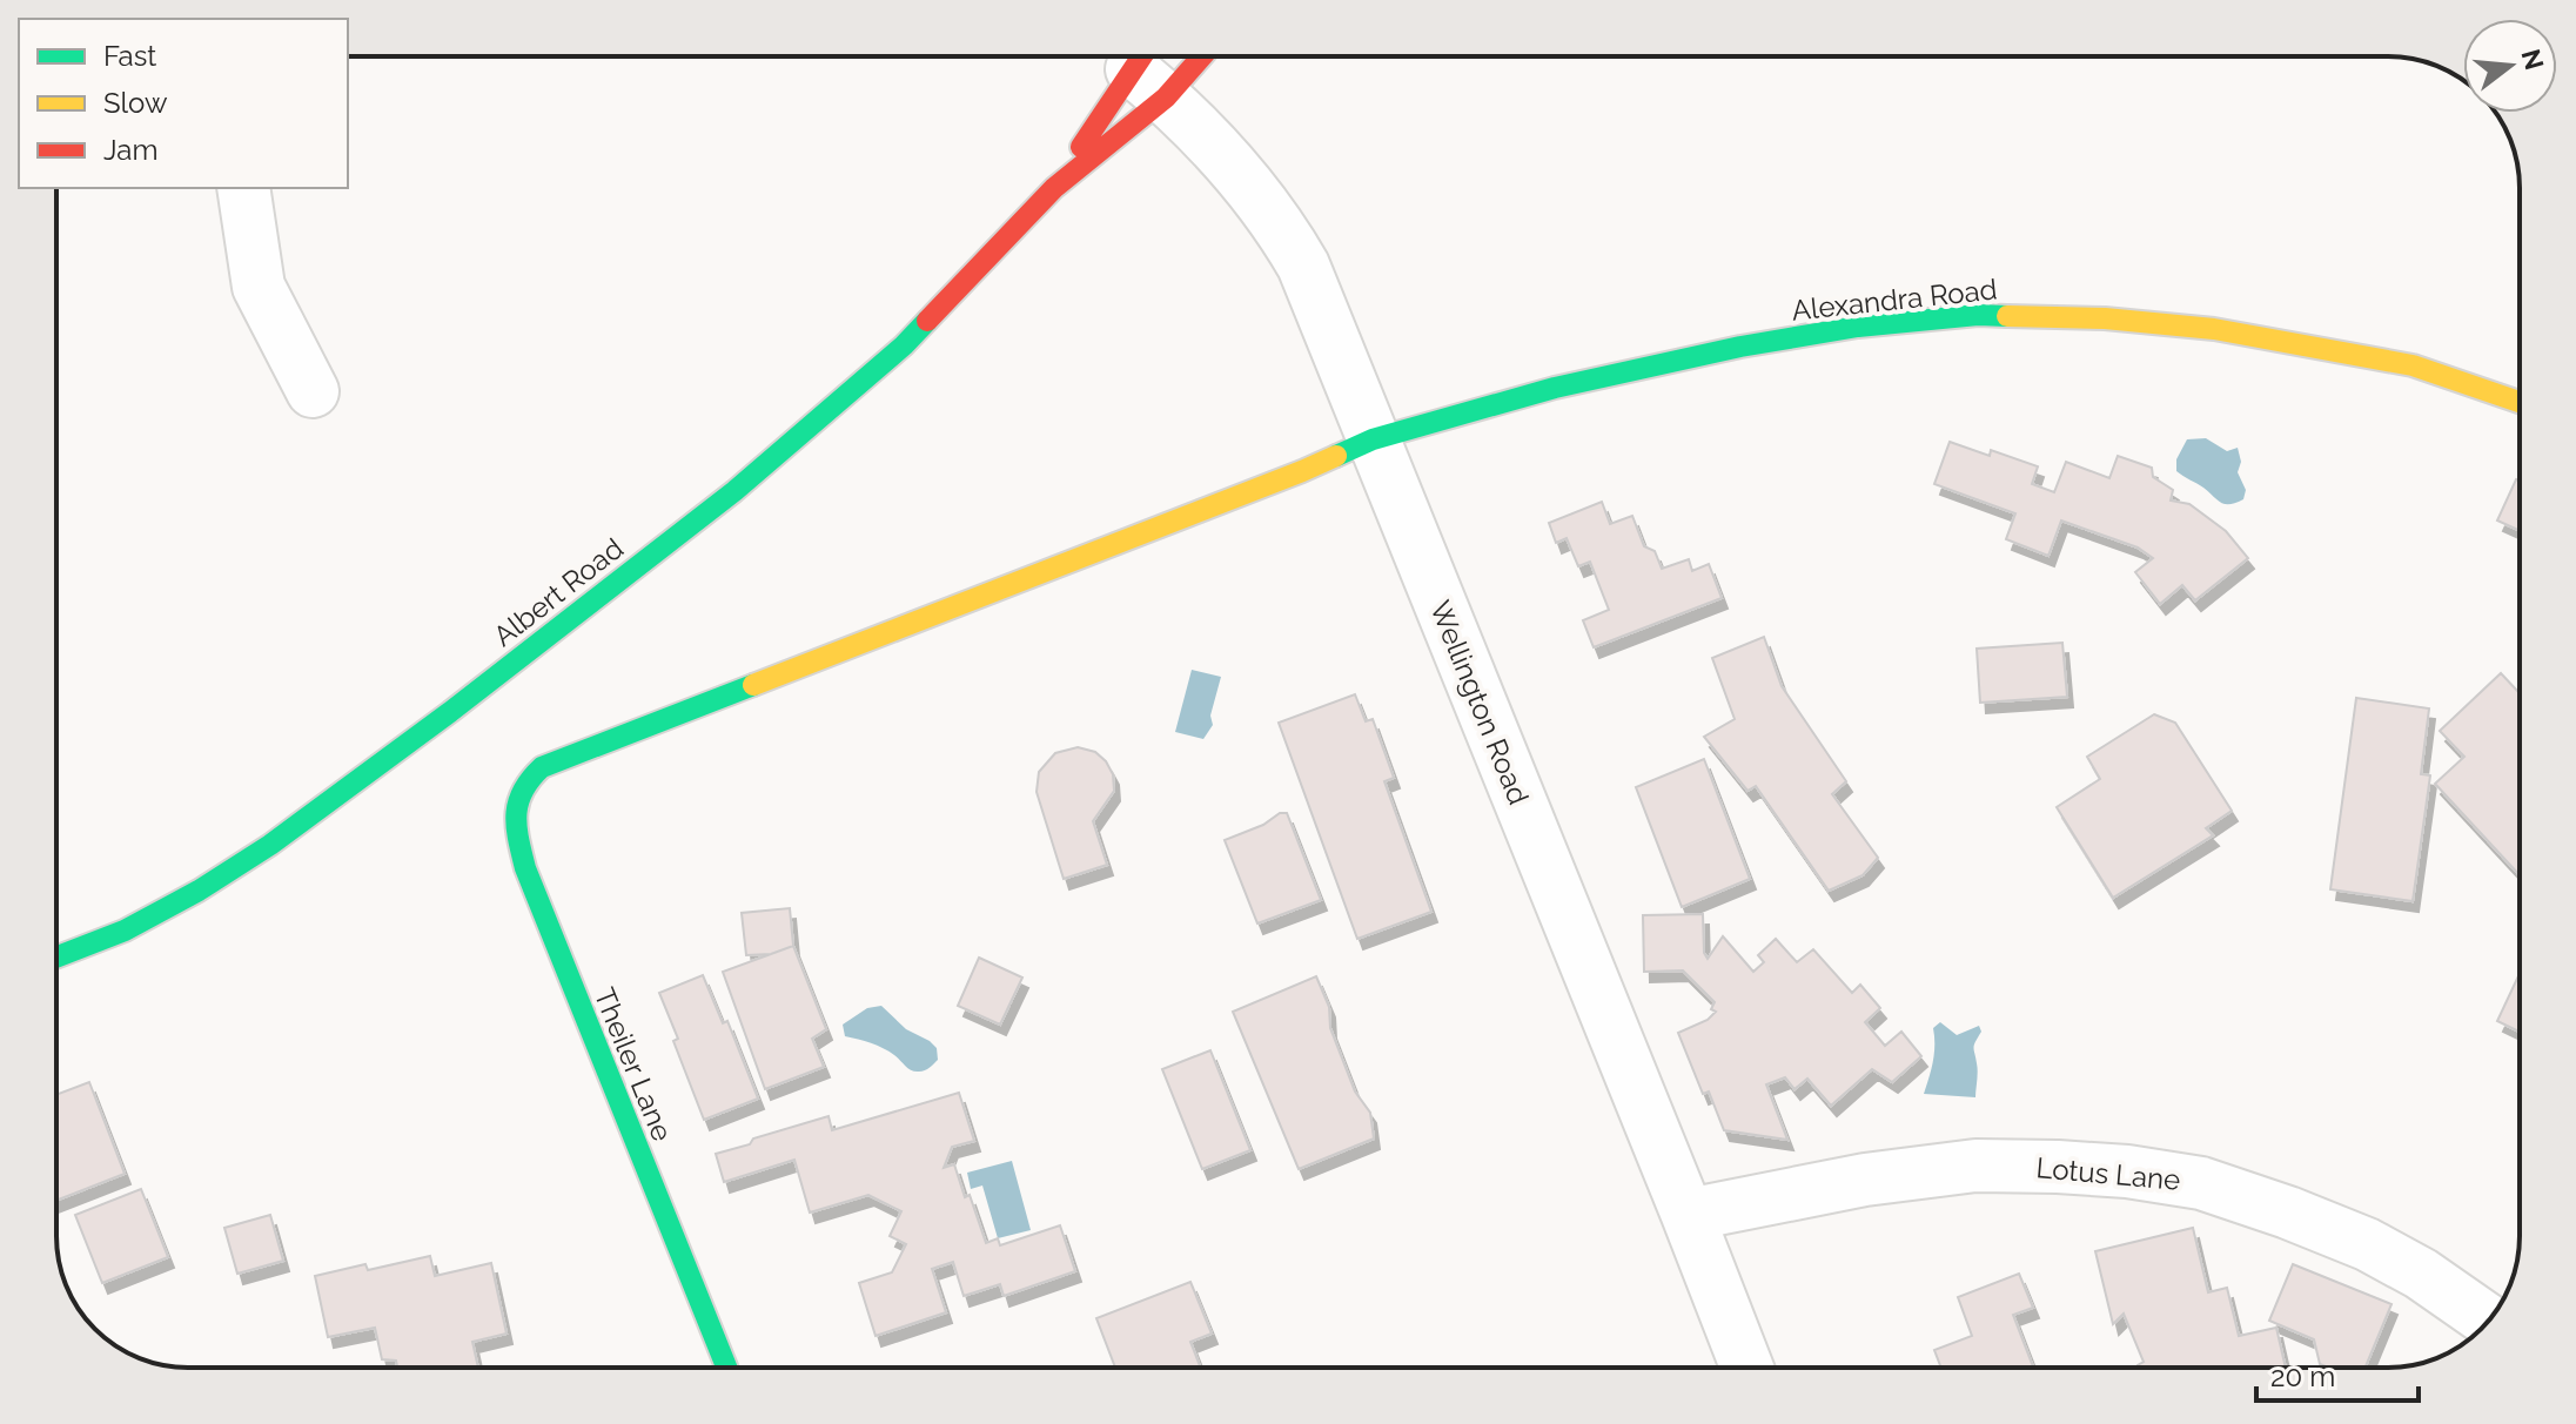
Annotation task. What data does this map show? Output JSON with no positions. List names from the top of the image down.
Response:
{
  "streets": {
    "street": [
      "Alexandra Road",
      "Albert Road",
      "Wellington Road",
      "Theiler Lane",
      "Lotus Lane"
    ]
  },
  "crossings": [
    ["Alexandra Road", "Wellington Road"],
    ["Alexandra Road", "Theiler Lane"],
    ["Albert Road", "Wellington Road"],
    ["Wellington Road", "Theiler Lane"],
    ["Wellington Road", "Lotus Lane"]
  ],
  "legend": ["Fast", "Slow", "Jam"],
  "scale_bar": "20 m",
  "north": "right"
}
